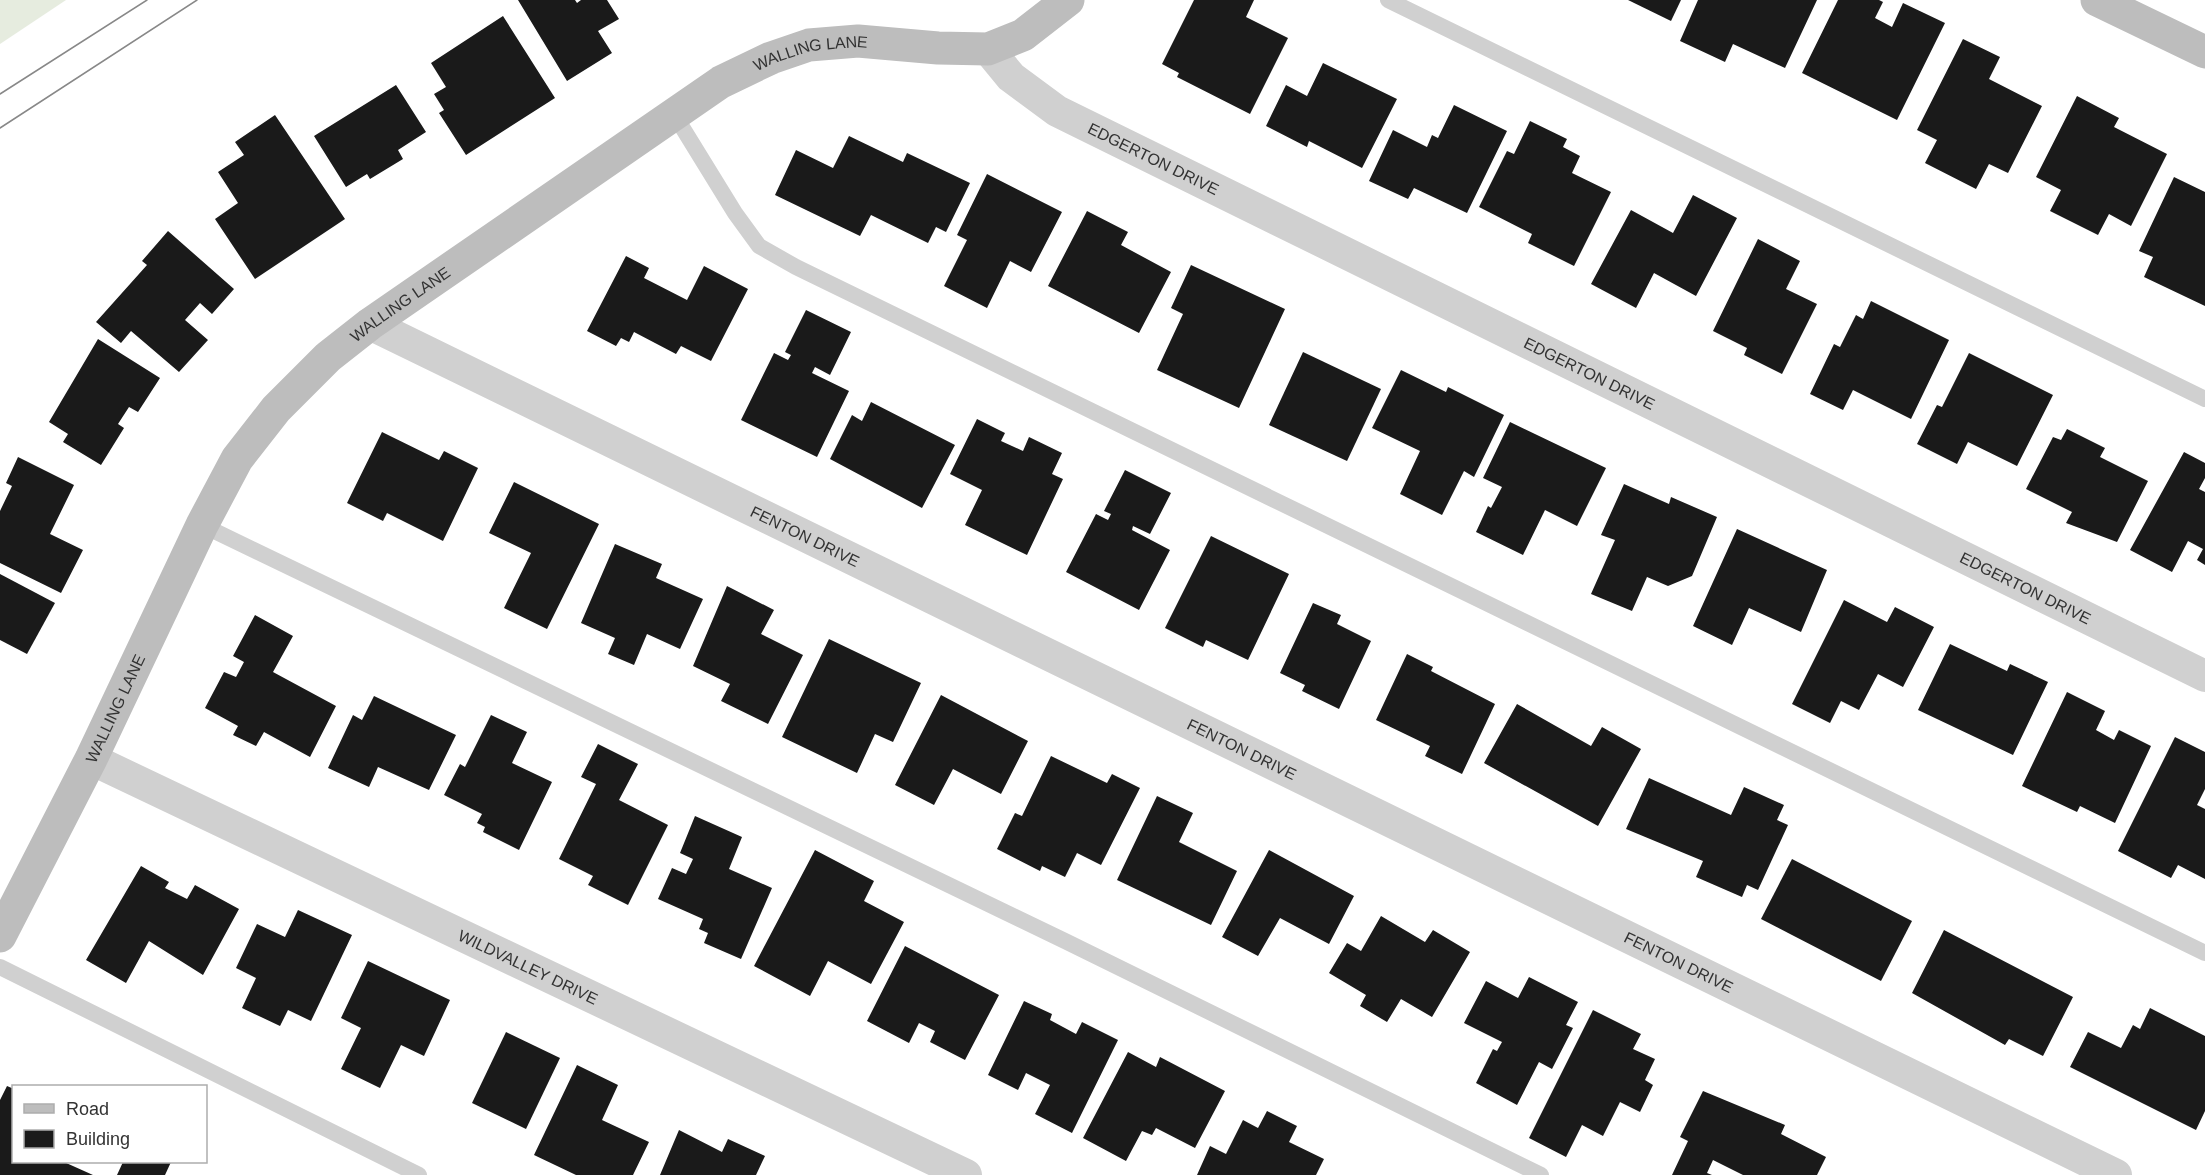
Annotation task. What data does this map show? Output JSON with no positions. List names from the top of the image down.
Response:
{
  "streets": {
    "street": [
      "WALLING LANE",
      "EDGERTON DRIVE",
      "FENTON DRIVE",
      "WILDVALLEY DRIVE"
    ]
  },
  "crossings": [
    ["WALLING LANE", "EDGERTON DRIVE"],
    ["WALLING LANE", "FENTON DRIVE"],
    ["WALLING LANE", "WILDVALLEY DRIVE"]
  ],
  "legend": ["Road", "Building"]
}
